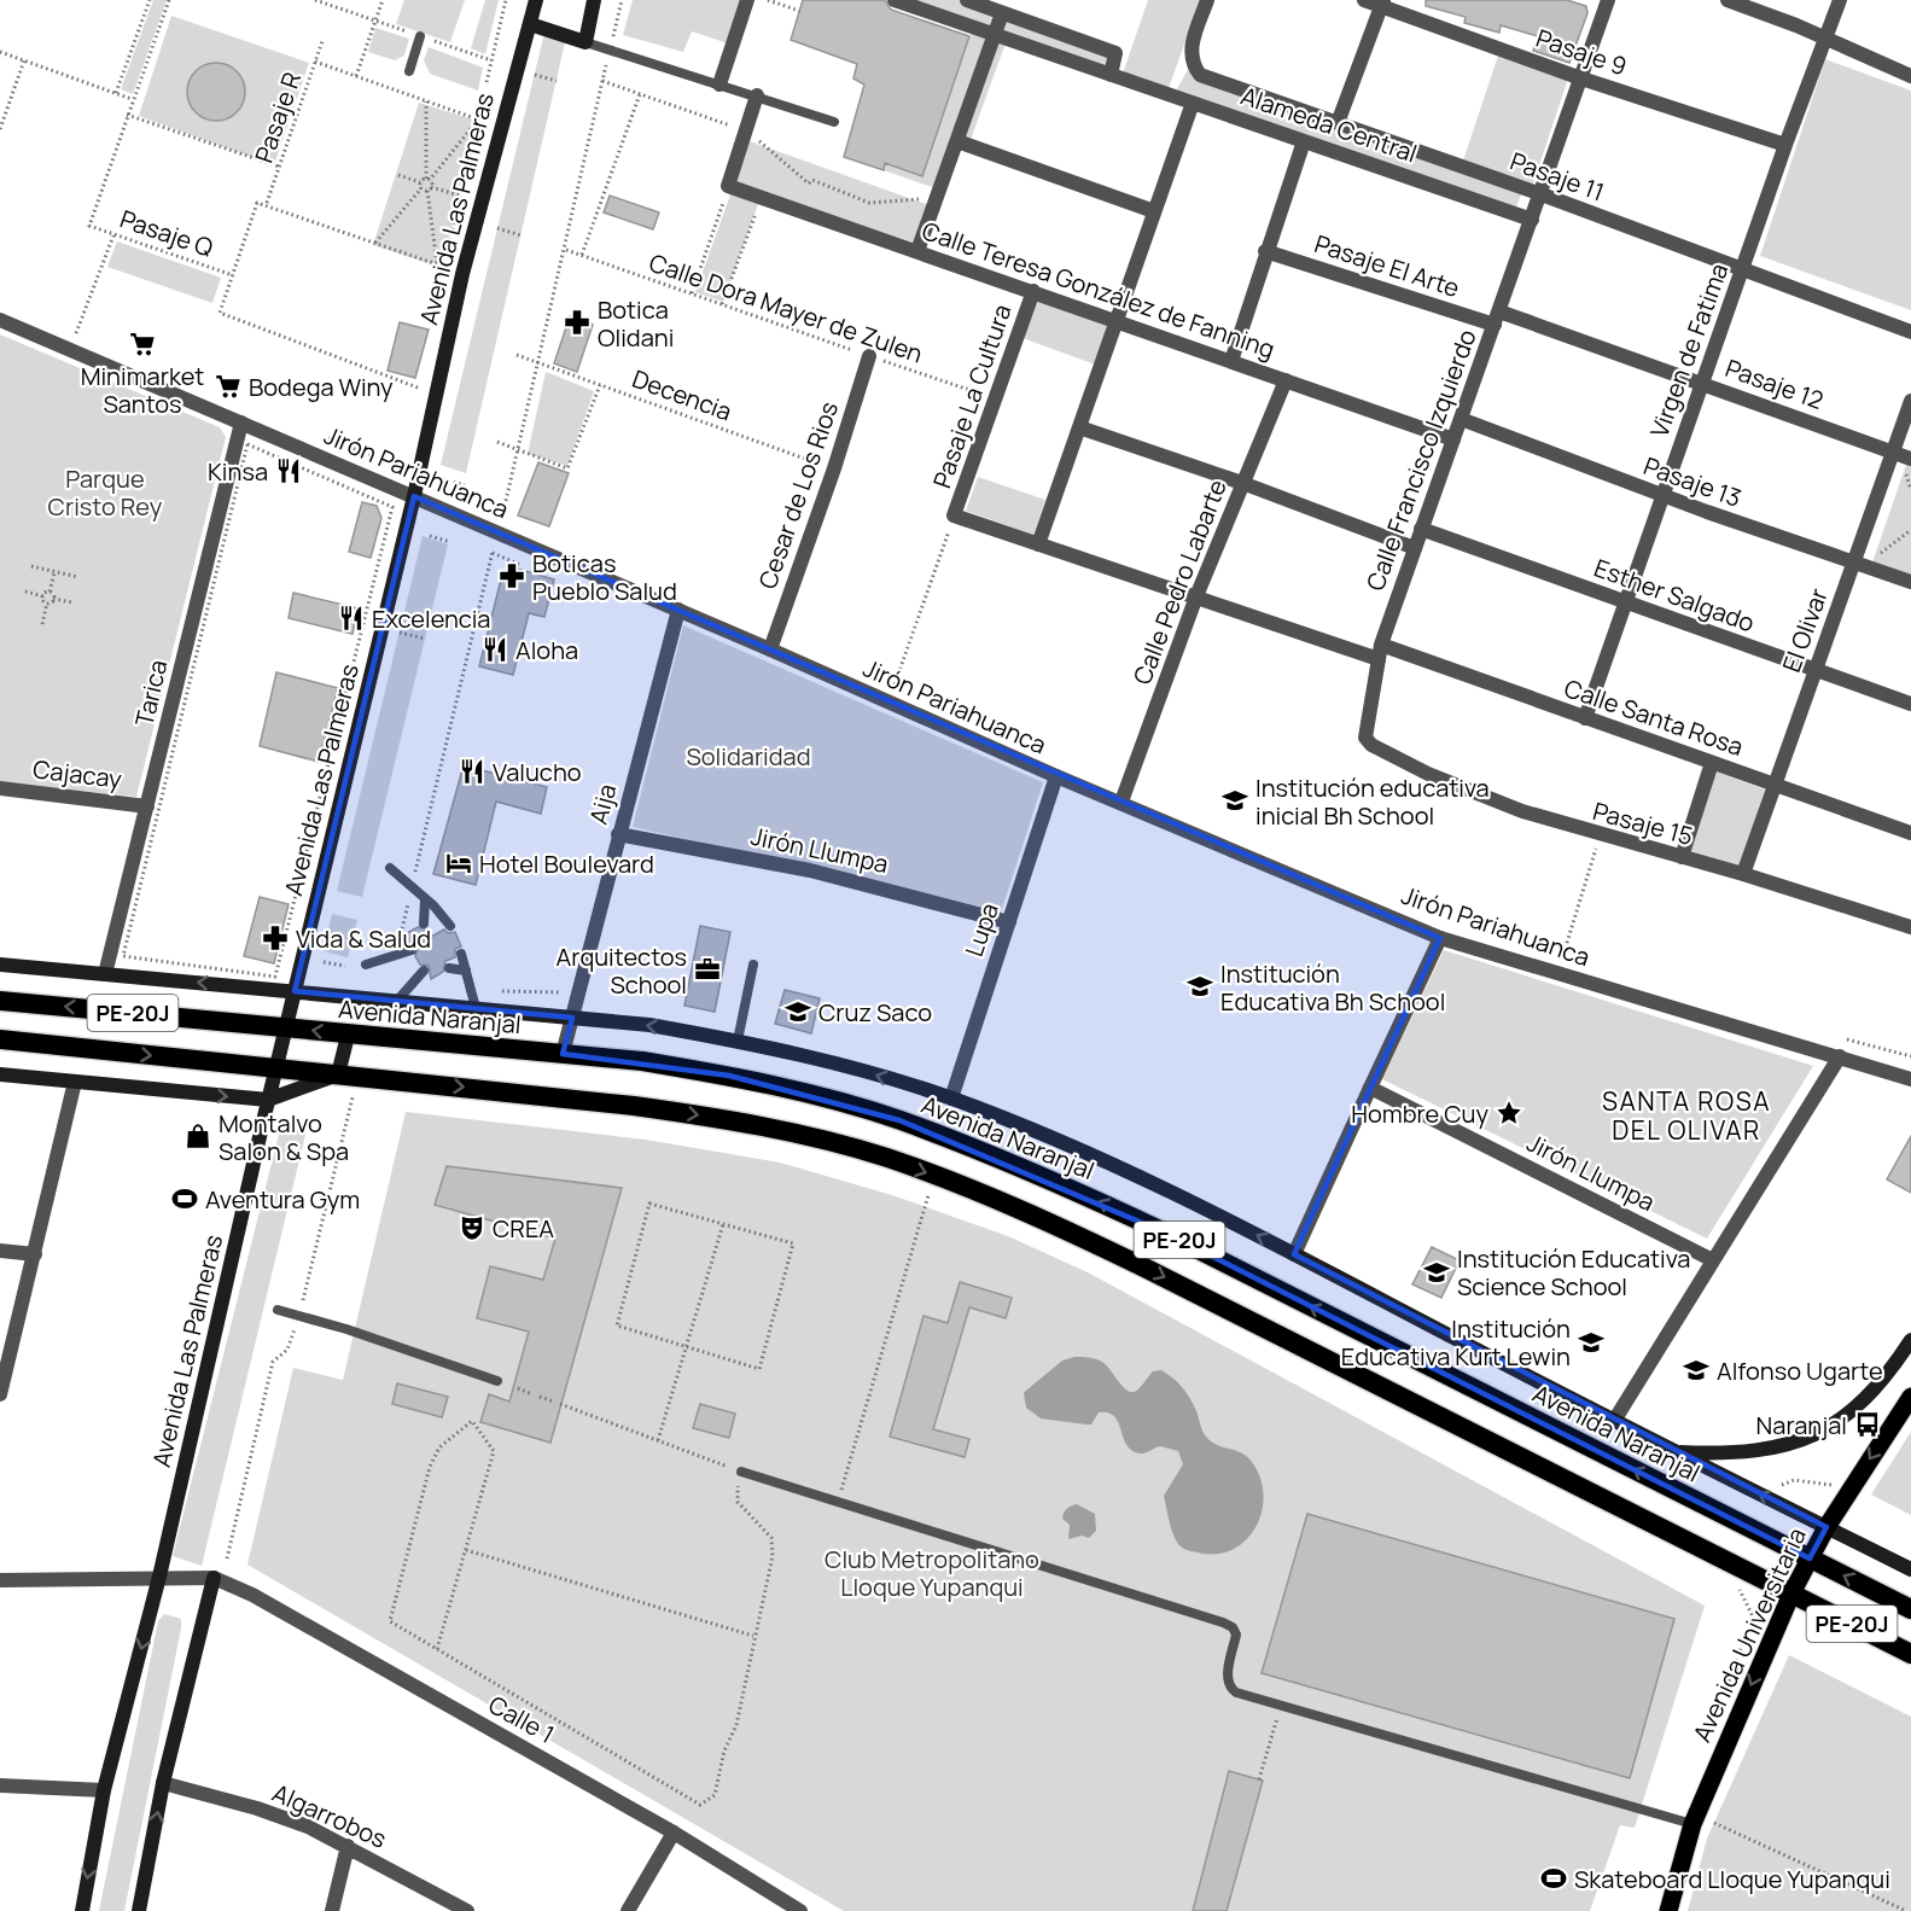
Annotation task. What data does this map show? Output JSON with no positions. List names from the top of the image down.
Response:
{
  "streets": {
    "highway": ["PE-20J", "Avenida Naranjal"],
    "main road": ["Avenida Las Palmeras", "Avenida Universitaria"],
    "street": [
      "Pasaje 9",
      "Alameda Central",
      "Pasaje 11",
      "Pasaje El Arte",
      "Calle Teresa González de Fanning",
      "Virgen de Fatima",
      "Pasaje 12",
      "Pasaje La Cultura",
      "Calle Francisco Izquierdo",
      "Jirón Pariahuanca",
      "Pasaje 13",
      "Cesar de Los Rios",
      "Calle Pedro Labarte",
      "Esther Salgado",
      "El Olivar",
      "Tarica",
      "Calle Santa Rosa",
      "Cajacay",
      "Aija",
      "Pasaje 15",
      "Jirón Llumpa",
      "Lupa",
      "Calle 1",
      "Algarrobos"
    ],
    "path": [
      "Pasaje R",
      "Pasaje Q",
      "Calle Dora Mayer de Zulen",
      "Decencia"
    ]
  },
  "crossings": [
    ["Pasaje 9", "Virgen de Fatima"],
    ["Pasaje 9", "Calle Francisco Izquierdo"],
    ["Alameda Central", "Calle Francisco Izquierdo"],
    ["Pasaje 11", "Virgen de Fatima"],
    ["Pasaje 11", "Calle Francisco Izquierdo"],
    ["Avenida Las Palmeras", "Jirón Pariahuanca"],
    ["Avenida Las Palmeras", "PE-20J"],
    ["Avenida Las Palmeras", "Avenida Naranjal"],
    ["Pasaje El Arte", "Pasaje 12"],
    ["Pasaje El Arte", "Calle Francisco Izquierdo"],
    ["Calle Teresa González de Fanning", "Pasaje La Cultura"],
    ["Calle Teresa González de Fanning", "Calle Francisco Izquierdo"],
    ["Calle Teresa González de Fanning", "Calle Pedro Labarte"],
    ["Calle Dora Mayer de Zulen", "Pasaje La Cultura"],
    ["Calle Dora Mayer de Zulen", "Cesar de Los Rios"],
    ["Virgen de Fatima", "Pasaje 12"],
    ["Virgen de Fatima", "Pasaje 13"],
    ["Virgen de Fatima", "Esther Salgado"],
    ["Virgen de Fatima", "Calle Santa Rosa"],
    ["Pasaje 12", "Calle Francisco Izquierdo"],
    ["Pasaje 12", "El Olivar"],
    ["Decencia", "Cesar de Los Rios"],
    ["Pasaje La Cultura", "Calle Santa Rosa"],
    ["Calle Francisco Izquierdo", "Pasaje 13"],
    ["Calle Francisco Izquierdo", "Esther Salgado"],
    ["Calle Francisco Izquierdo", "Calle Santa Rosa"],
    ["Calle Francisco Izquierdo", "Pasaje 15"],
    ["Jirón Pariahuanca", "Cesar de Los Rios"],
    ["Jirón Pariahuanca", "Calle Pedro Labarte"],
    ["Jirón Pariahuanca", "Tarica"],
    ["Jirón Pariahuanca", "Aija"],
    ["Jirón Pariahuanca", "Lupa"],
    ["Pasaje 13", "El Olivar"],
    ["Calle Pedro Labarte", "Calle Santa Rosa"],
    ["Esther Salgado", "El Olivar"],
    ["El Olivar", "Calle Santa Rosa"],
    ["El Olivar", "Pasaje 15"],
    ["Tarica", "Cajacay"],
    ["Tarica", "Avenida Naranjal"],
    ["Aija", "Jirón Llumpa"],
    ["Aija", "Avenida Naranjal"],
    ["Jirón Llumpa", "Lupa"],
    ["Lupa", "Avenida Naranjal"],
    ["PE-20J", "Avenida Universitaria"],
    ["Avenida Naranjal", "Avenida Universitaria"]
  ],
  "one_way": ["Avenida Universitaria"],
  "districts": ["SANTA ROSA DEL OLIVAR"],
  "parks": ["Parque Cristo Rey", "Solidaridad", "Club Metropolitano Lloque Yupanqui"],
  "places": {
    "pharmacy": ["Botica Olidani", "Boticas Pueblo Salud", "Vida & Salud"],
    "supermarket": ["Minimarket Santos", "Bodega Winy"],
    "restaurant": [
      "Kinsa",
      "Excelencia",
      "Aloha",
      "Valucho"
    ],
    "school or university": [
      "Institución educativa inicial Bh School",
      "Institución Educativa Bh School",
      "Cruz Saco",
      "Institución Educativa Science School",
      "Institución Educativa Kurt Lewin",
      "Alfonso Ugarte"
    ],
    "hotel": ["Hotel Boulevard"],
    "office": ["Arquitectos School"],
    "place": ["Hombre Cuy"],
    "shop": ["Montalvo Salon & Spa"],
    "sports": ["Aventura Gym", "Skateboard Lloque Yupanqui"],
    "theatre": ["CREA"],
    "bus stop": ["Naranjal"]
  }
}
